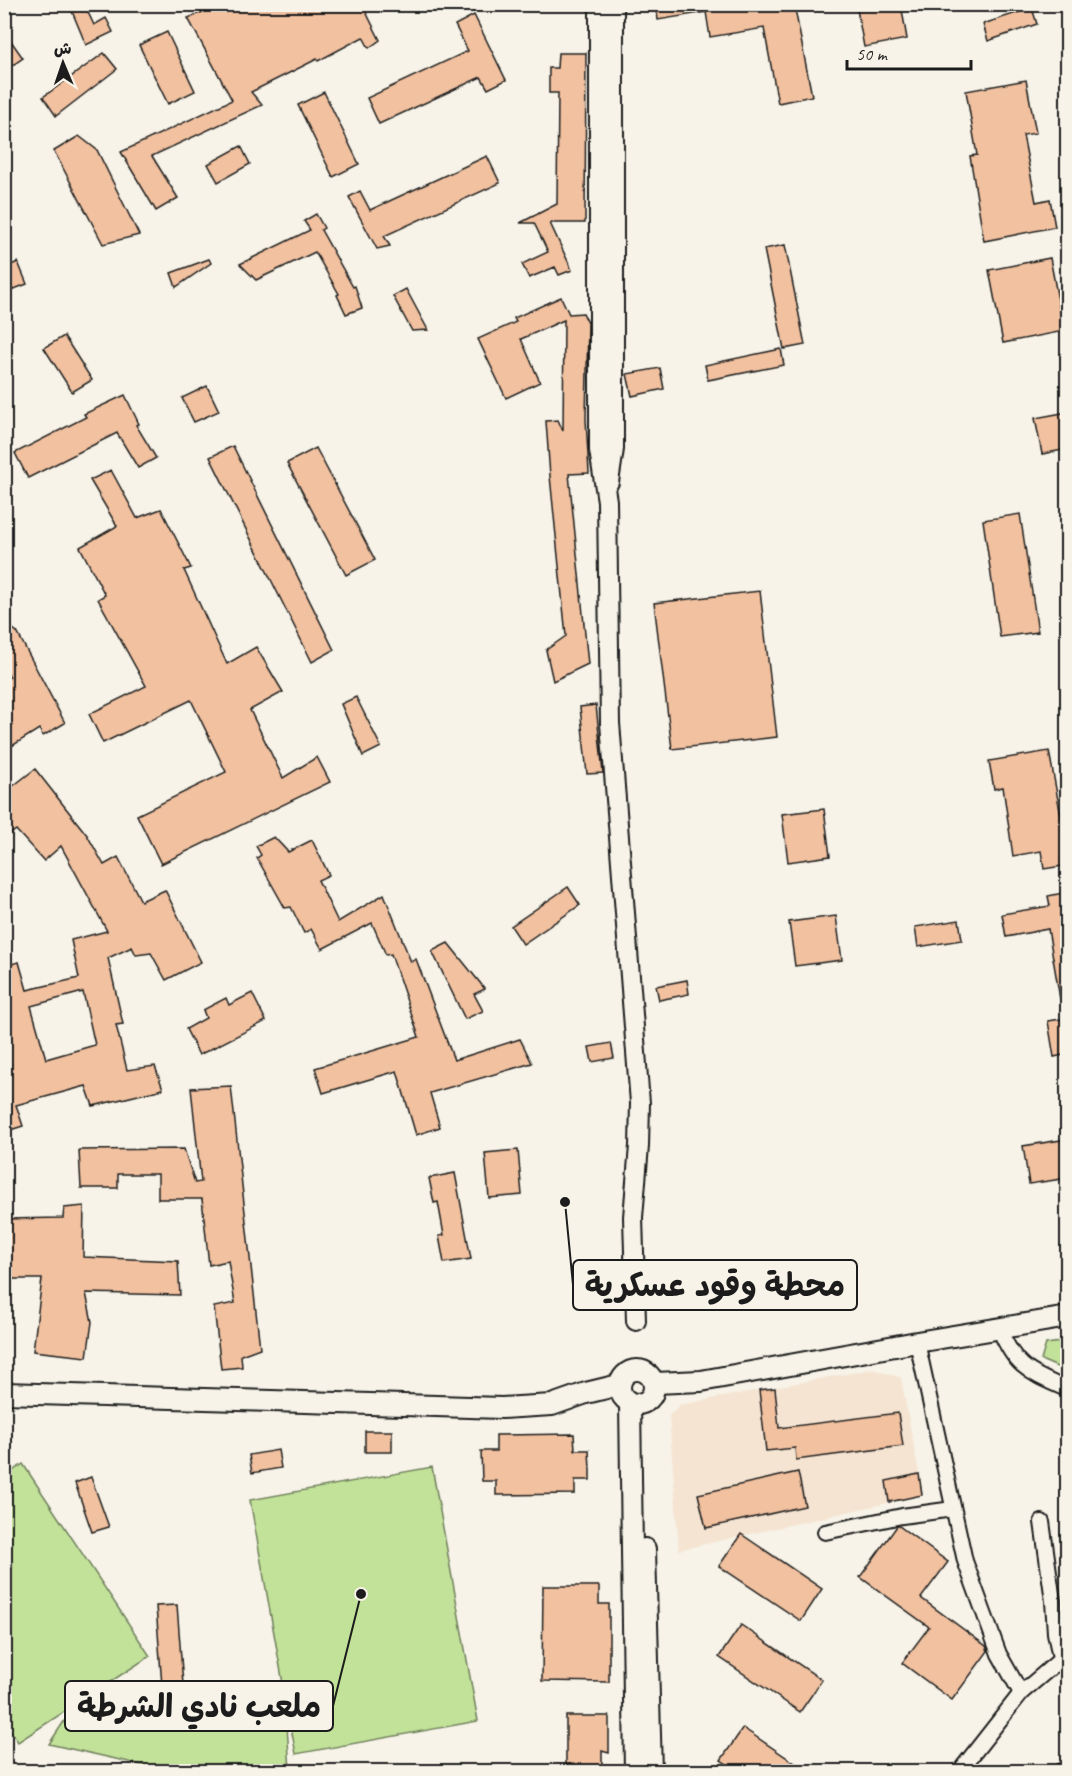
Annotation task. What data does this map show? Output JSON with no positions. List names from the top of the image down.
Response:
{
  "places": ["محطة وقود عسكرية", "ملعب نادي الشرطة"],
  "scale_bar": "50 m",
  "north": "top"
}
